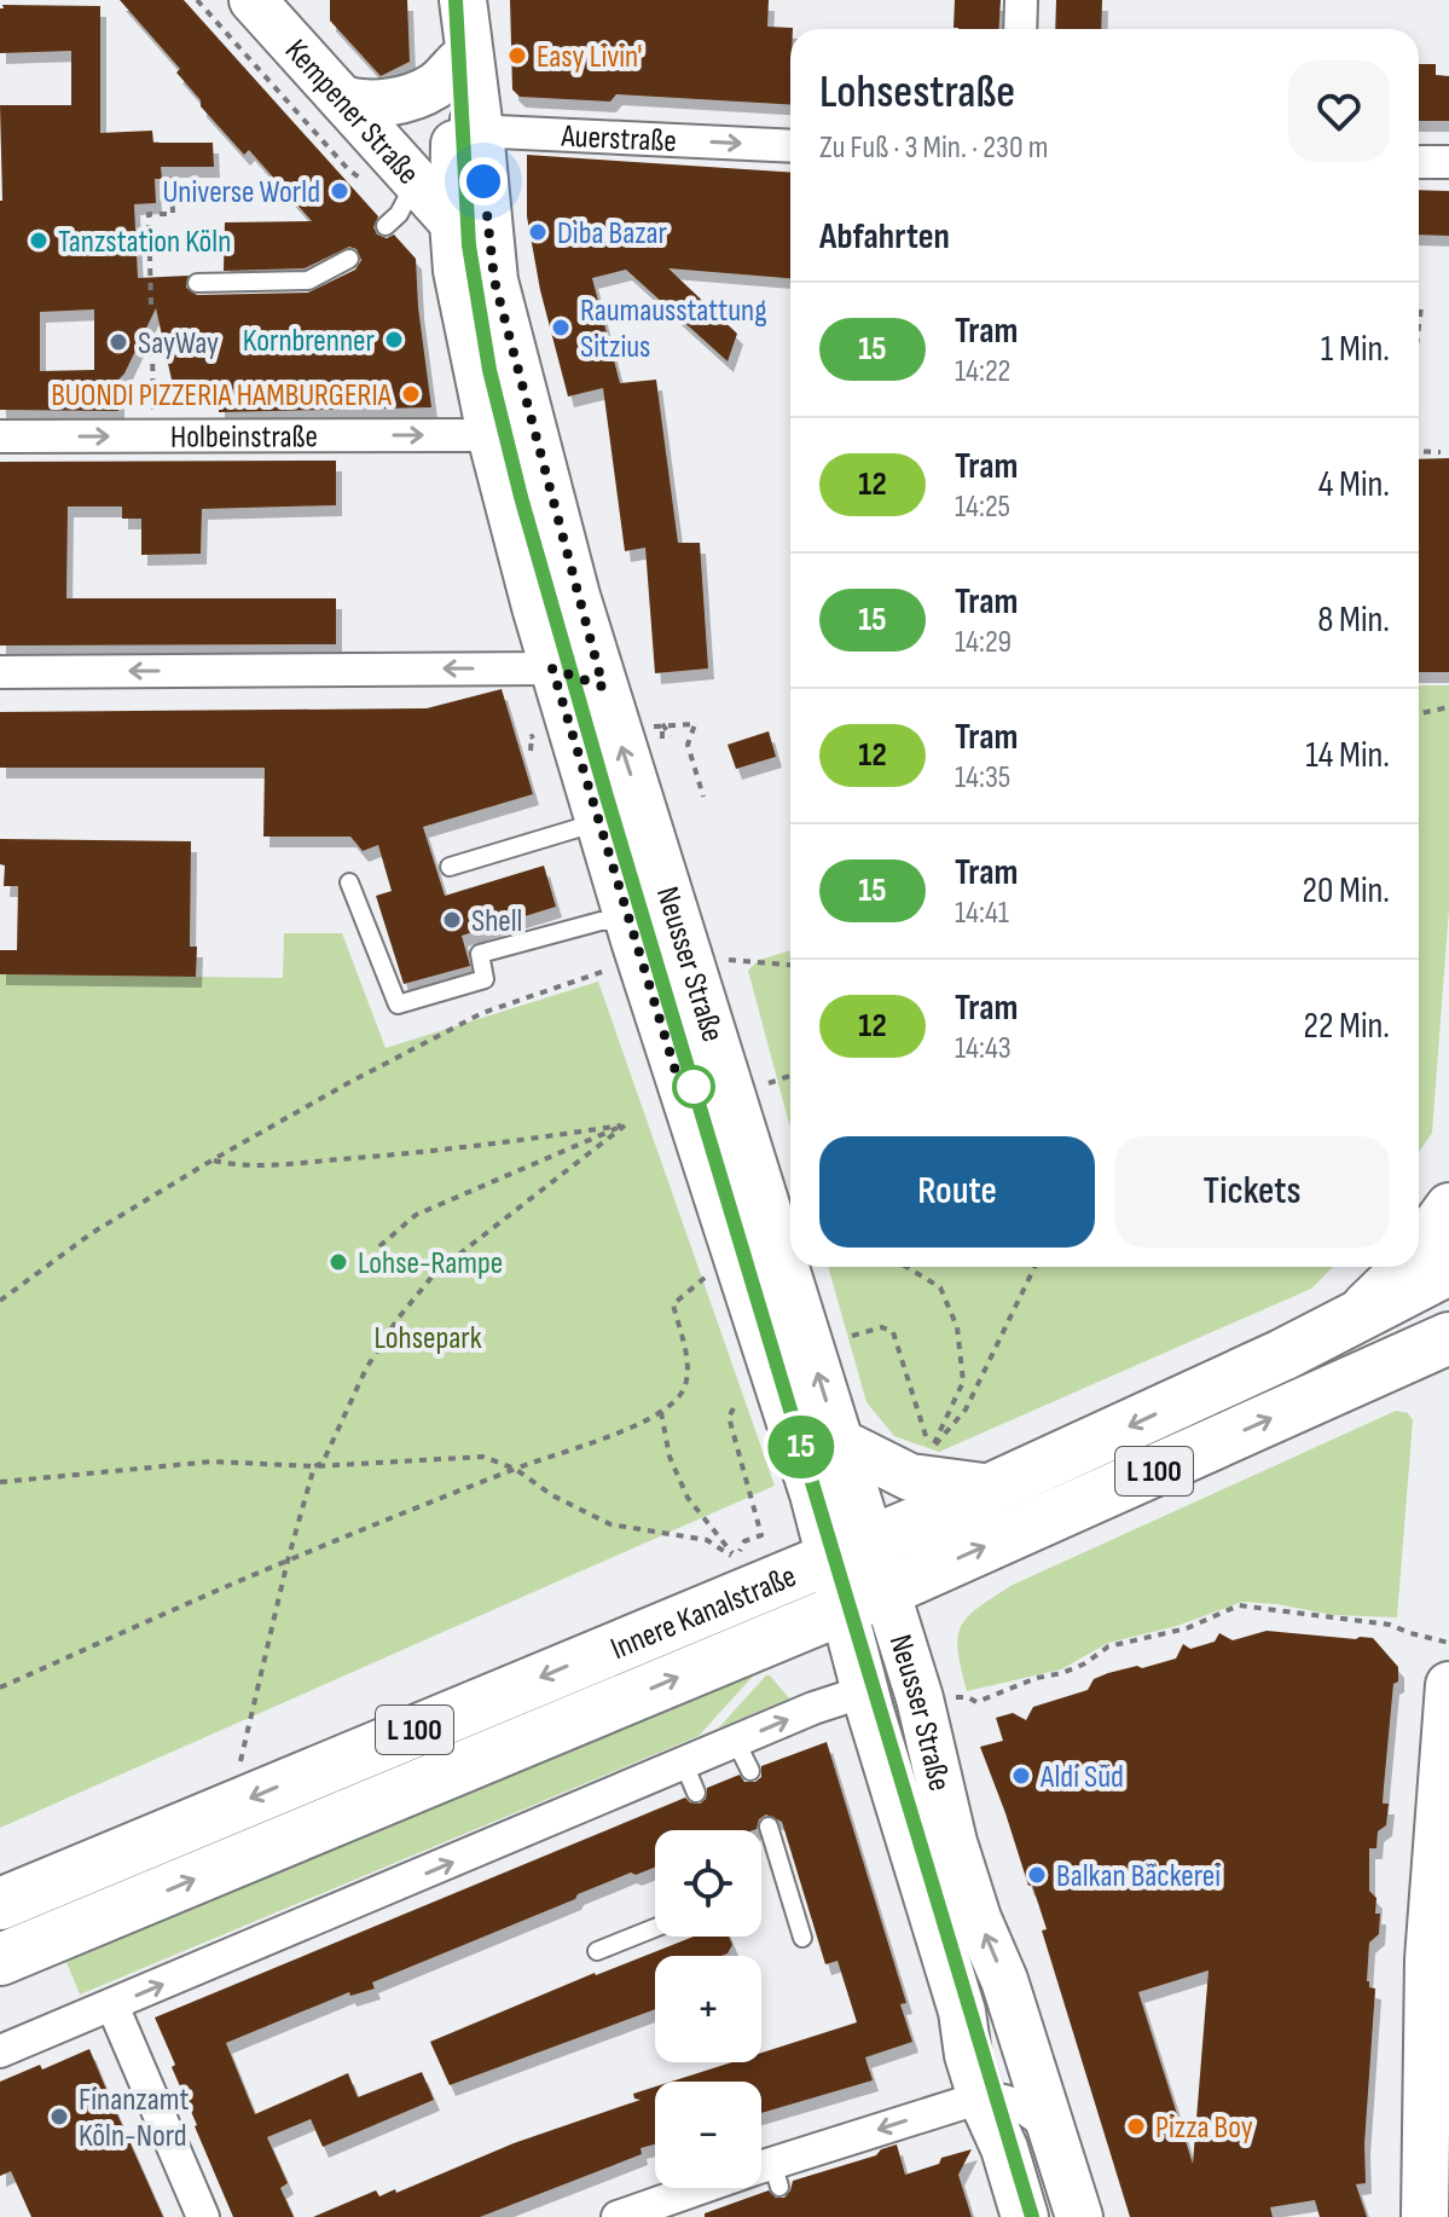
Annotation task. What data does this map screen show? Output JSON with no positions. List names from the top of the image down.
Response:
{
  "streets": {
    "main road": [
      "Kempener Straße",
      "Neusser Straße",
      "L 100",
      "Innere Kanalstraße"
    ],
    "street": ["Auerstraße", "Holbeinstraße"]
  },
  "crossings": [
    ["Kempener Straße", "Neusser Straße"],
    ["Auerstraße", "Neusser Straße"],
    ["Holbeinstraße", "Neusser Straße"],
    ["Neusser Straße", "Innere Kanalstraße"]
  ],
  "one_way": ["Auerstraße"],
  "parks": ["Lohsepark"],
  "places": [
    "Easy Livin'",
    "Universe World",
    "Diba Bazar",
    "Tanzstation Köln",
    "Raumausstattung Sitzius",
    "Kornbrenner",
    "SayWay",
    "BUONDI PIZZERIA HAMBURGERIA",
    "Shell",
    "Lohse-Rampe",
    "Aldi Süd",
    "Balkan Bäckerei",
    "Finanzamt Köln-Nord",
    "Pizza Boy"
  ],
  "lines": ["tram line 15"],
  "page": {
    "on_map": "15",
    "heading": [
      ["Lohsestraße", "Zu Fuß · 3 Min. · 230 m"],
      "Abfahrten"
    ],
    "list": [
      {
        "mark": "15",
        "name": "Tram",
        "note": "14:22",
        "value": "1 Min."
      },
      {
        "mark": "12",
        "name": "Tram",
        "note": "14:25",
        "value": "4 Min."
      },
      {
        "mark": "15",
        "name": "Tram",
        "note": "14:29",
        "value": "8 Min."
      },
      {
        "mark": "12",
        "name": "Tram",
        "note": "14:35",
        "value": "14 Min."
      },
      {
        "mark": "15",
        "name": "Tram",
        "note": "14:41",
        "value": "20 Min."
      },
      {
        "mark": "12",
        "name": "Tram",
        "note": "14:43",
        "value": "22 Min."
      }
    ],
    "buttons": ["Route", "Tickets"],
    "map_buttons": ["+", "−"]
  }
}
